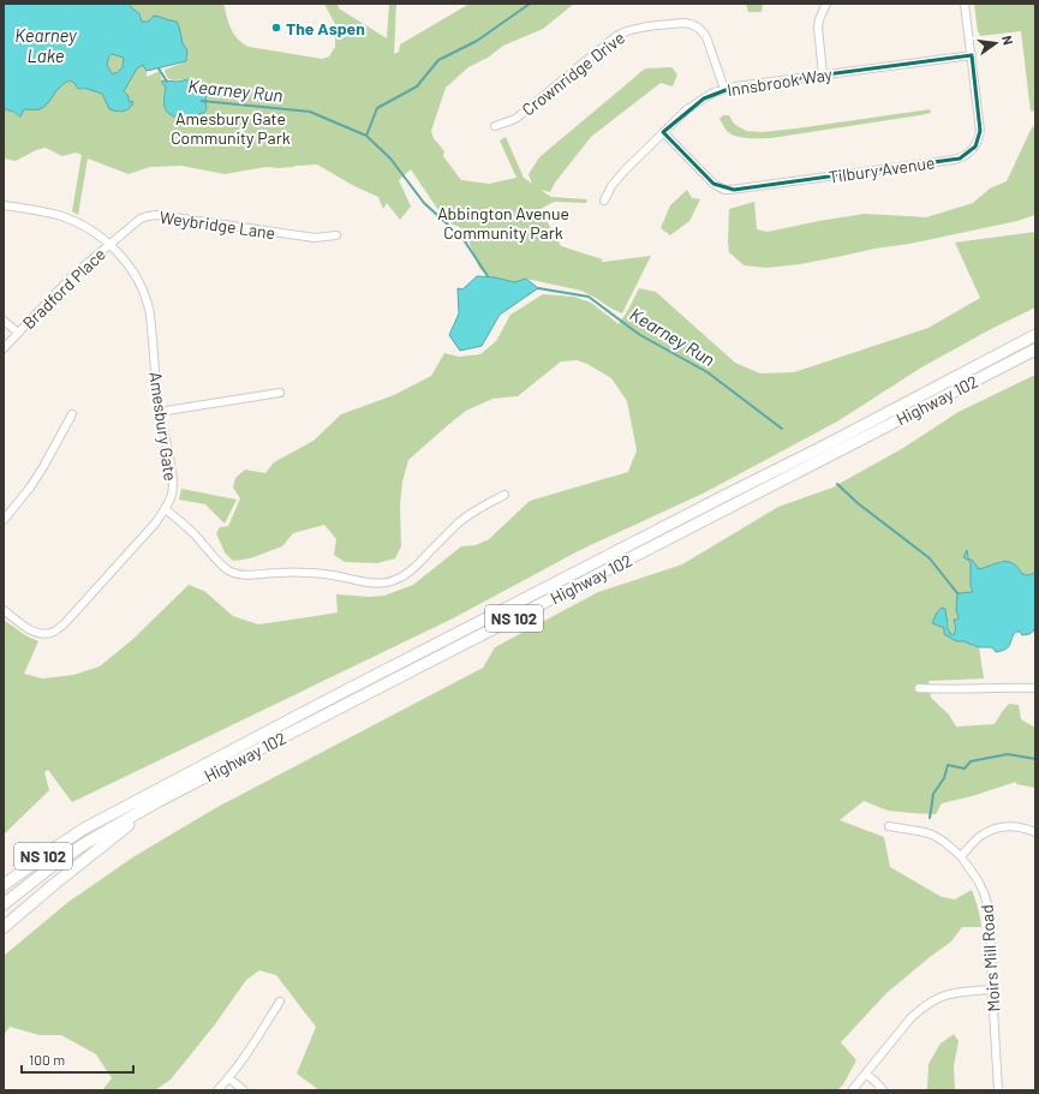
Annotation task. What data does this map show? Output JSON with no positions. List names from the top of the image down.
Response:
{
  "streets": {
    "highway": ["Highway 102", "NS 102"],
    "street": [
      "Crownridge Drive",
      "Innsbrook Way",
      "Tilbury Avenue",
      "Weybridge Lane",
      "Bradford Place",
      "Amesbury Gate",
      "Moirs Mill Road"
    ]
  },
  "crossings": [
    ["Crownridge Drive", "Innsbrook Way"],
    ["Innsbrook Way", "Tilbury Avenue"],
    ["Weybridge Lane", "Bradford Place"],
    ["Weybridge Lane", "Amesbury Gate"],
    ["Bradford Place", "Amesbury Gate"]
  ],
  "water": ["Kearney Lake", "Kearney Run"],
  "parks": ["Amesbury Gate Community Park", "Abbington Avenue Community Park"],
  "places": ["The Aspen"],
  "scale_bar": "100 m",
  "north": "right"
}
